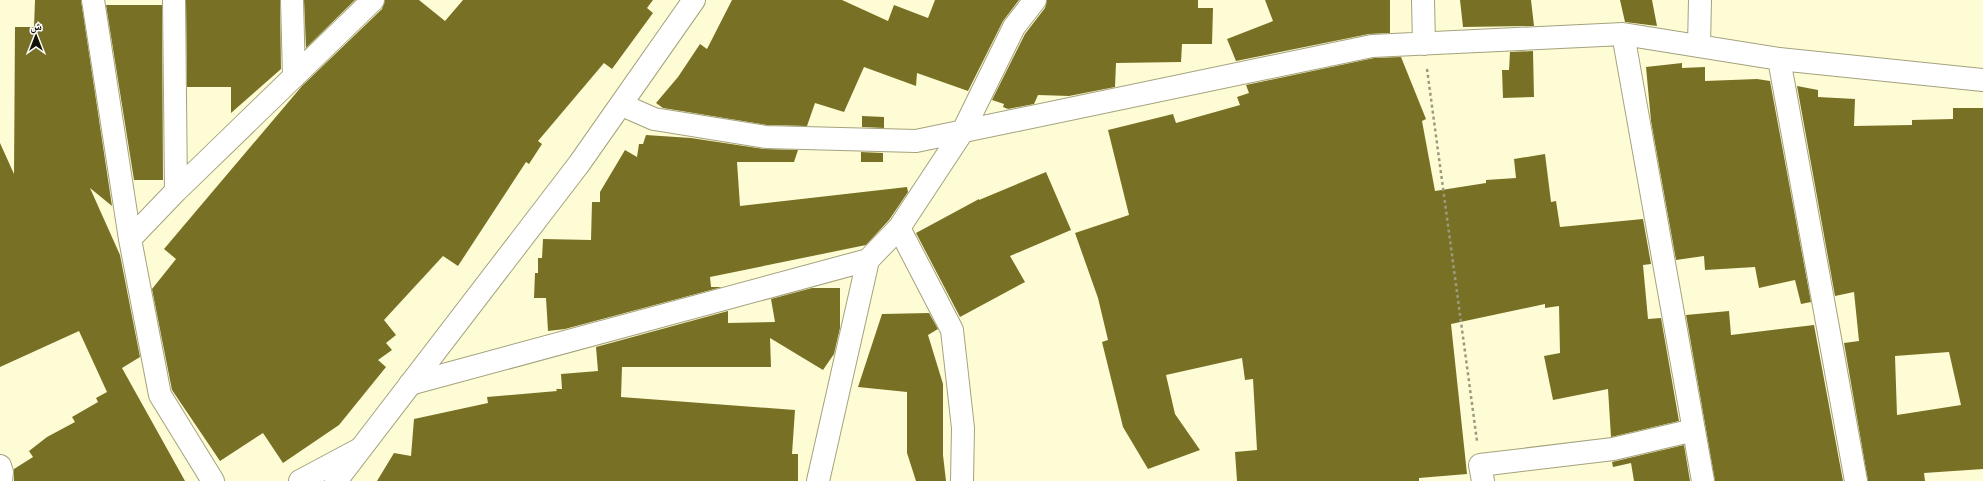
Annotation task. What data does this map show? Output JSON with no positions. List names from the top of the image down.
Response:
{
  "north": "top"
}
